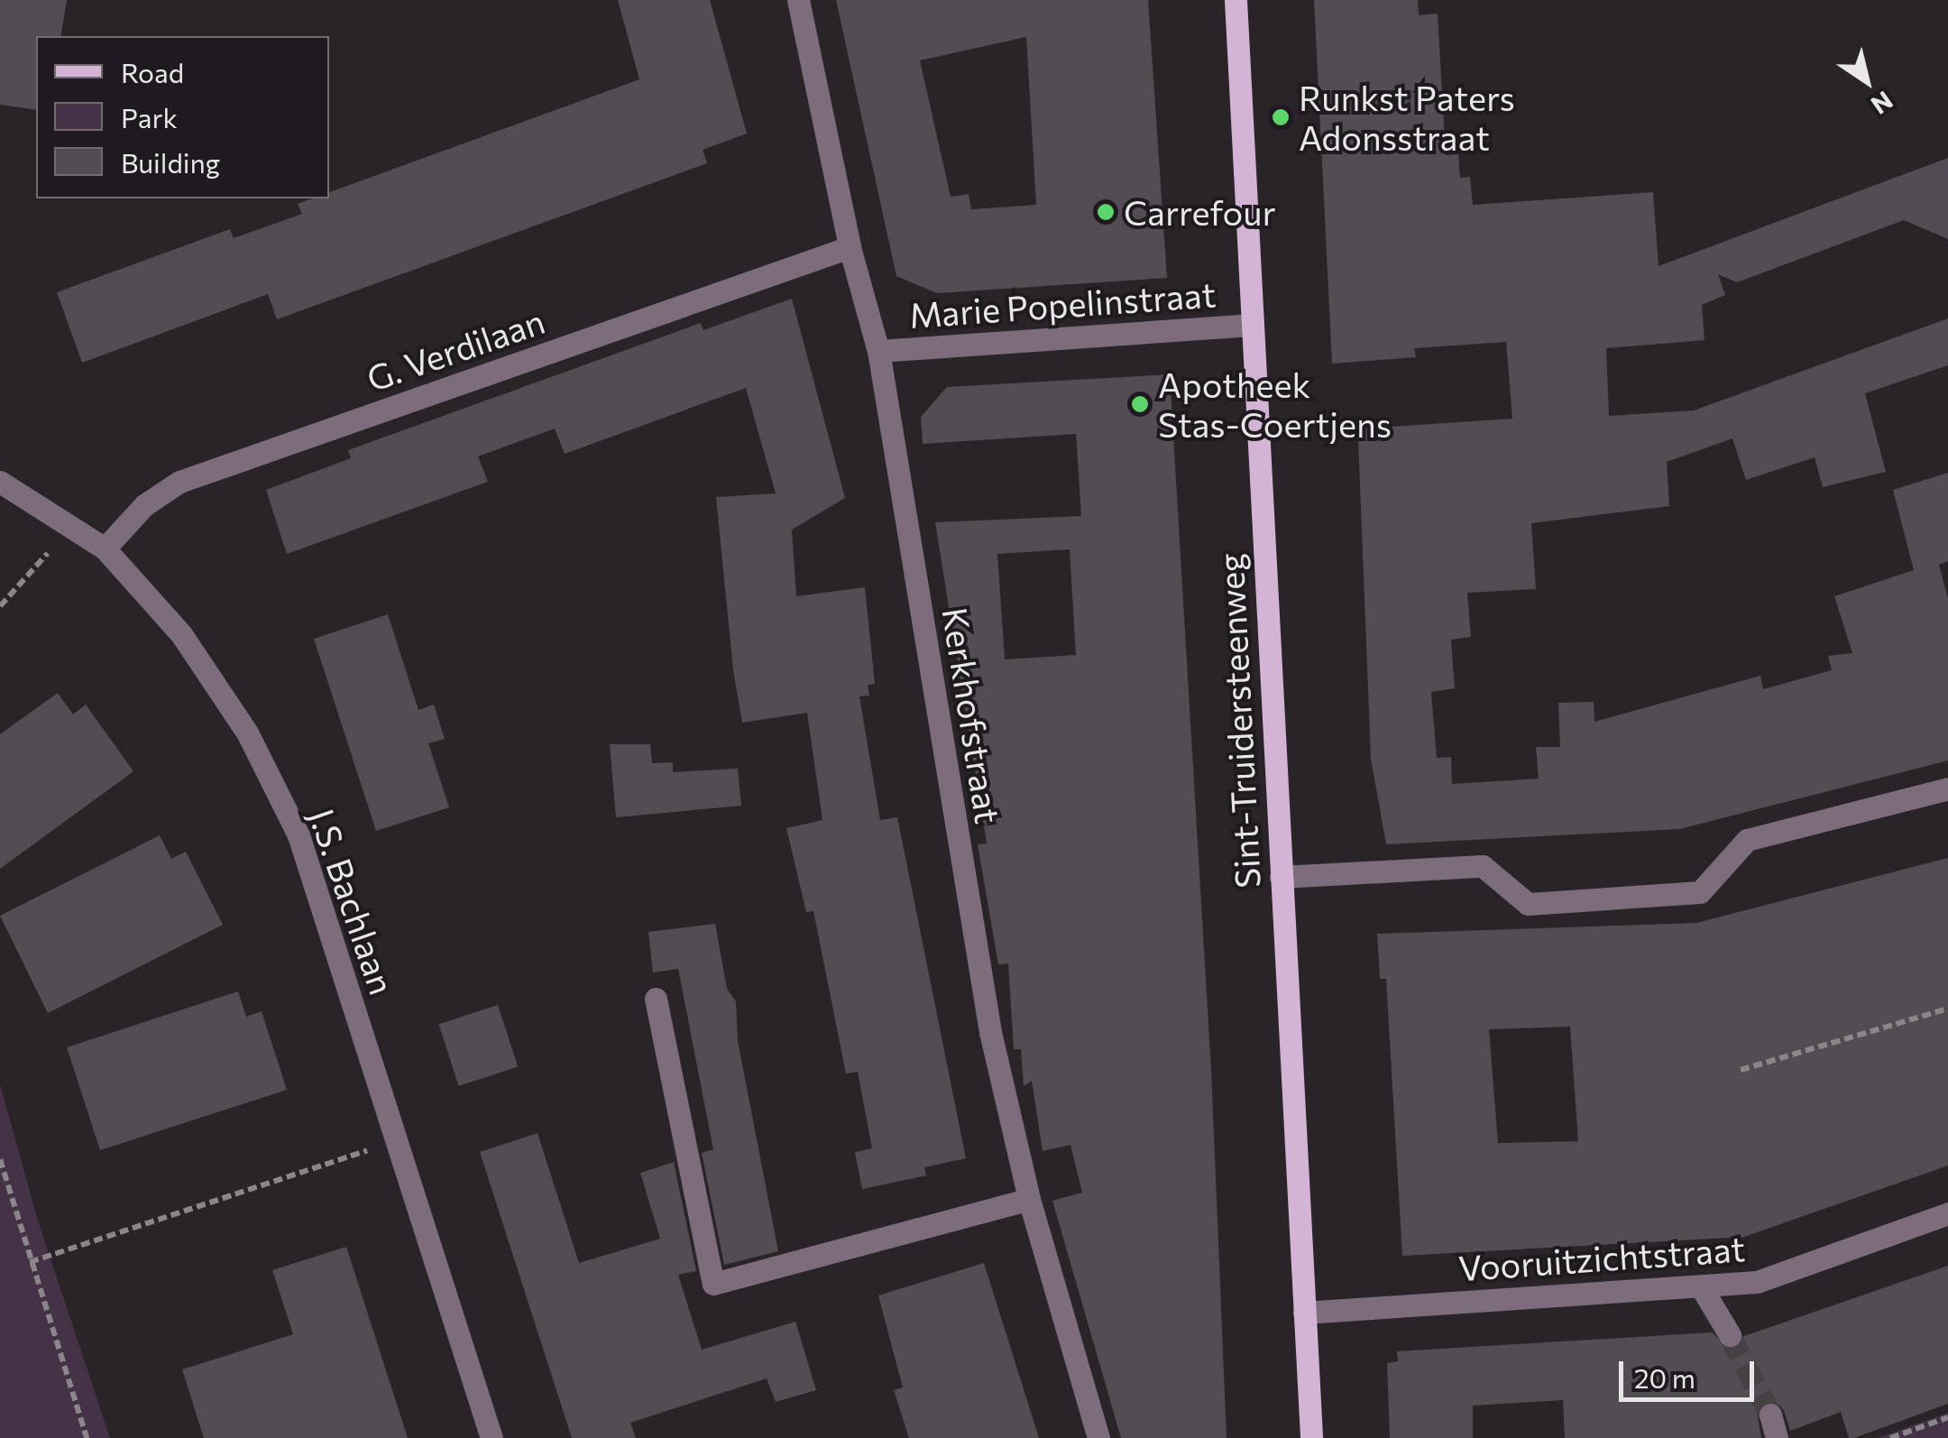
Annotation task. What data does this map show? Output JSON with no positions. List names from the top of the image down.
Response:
{
  "streets": {
    "main road": ["Sint-Truidersteenweg"],
    "street": [
      "Marie Popelinstraat",
      "G. Verdilaan",
      "Kerkhofstraat",
      "J.S. Bachlaan",
      "Vooruitzichtstraat"
    ]
  },
  "crossings": [
    ["Marie Popelinstraat", "Kerkhofstraat"],
    ["Marie Popelinstraat", "Sint-Truidersteenweg"],
    ["G. Verdilaan", "Kerkhofstraat"],
    ["G. Verdilaan", "J.S. Bachlaan"],
    ["Sint-Truidersteenweg", "Vooruitzichtstraat"]
  ],
  "places": ["Runkst Paters Adonsstraat", "Carrefour", "Apotheek Stas-Coertjens"],
  "legend": ["Road", "Park", "Building"],
  "scale_bar": "20 m",
  "north": "bottom right"
}
